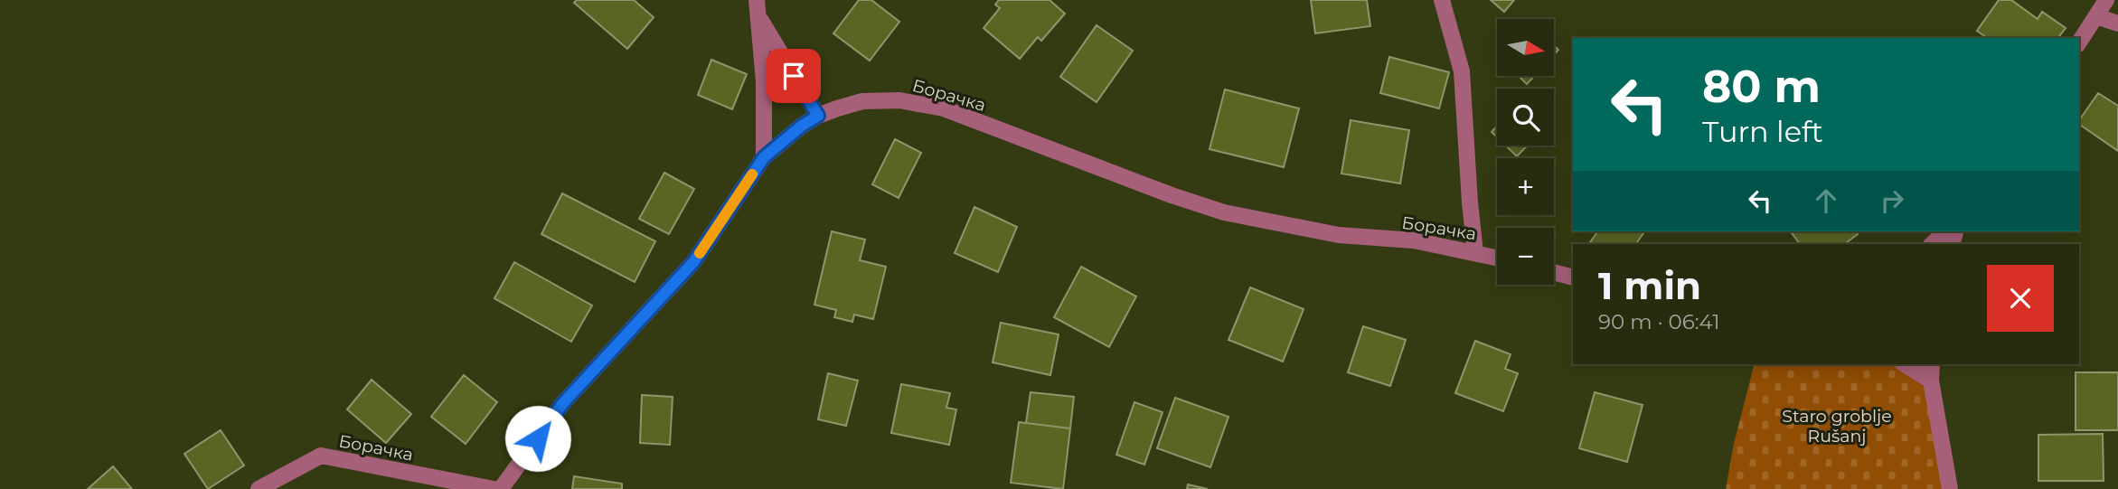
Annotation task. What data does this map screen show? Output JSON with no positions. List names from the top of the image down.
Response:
{
  "streets": {
    "street": ["Борачка"]
  },
  "parks": ["Staro groblje Rušanj"],
  "north": "right",
  "page": {
    "map_buttons": ["+", "−"],
    "turn": ["80 m", "Turn left"],
    "heading": ["1 min", "90 m · 06:41"]
  }
}
